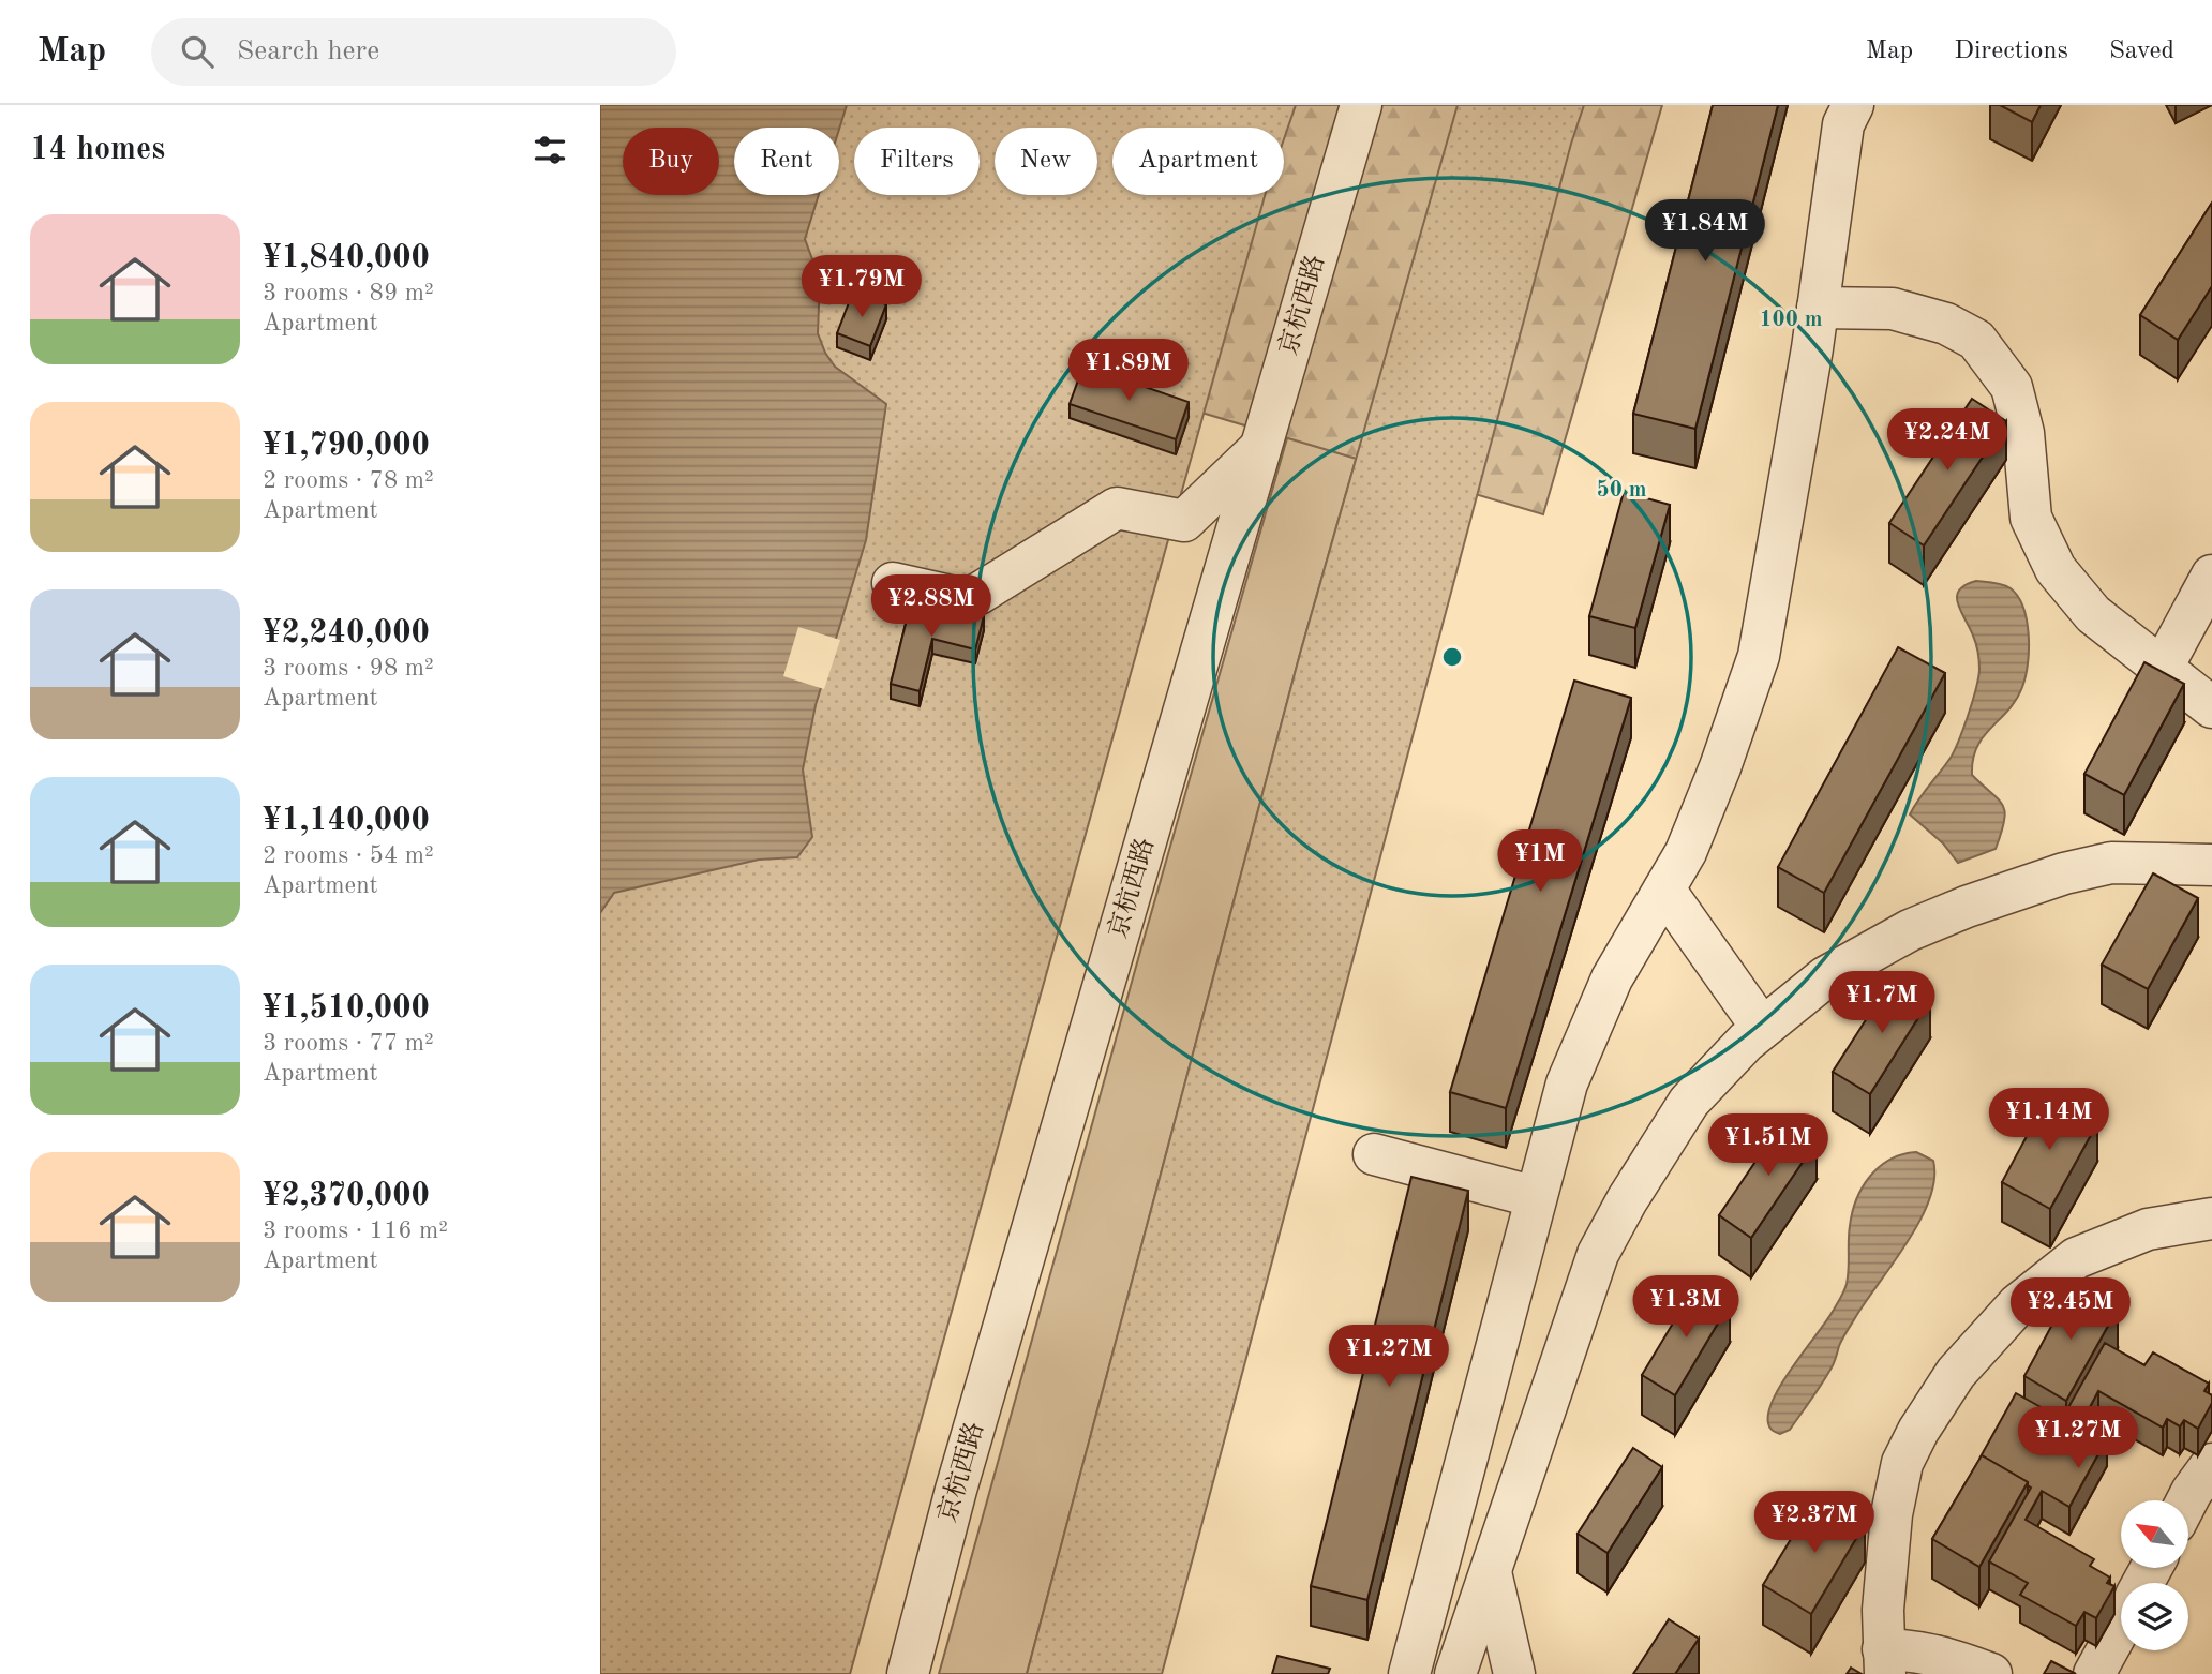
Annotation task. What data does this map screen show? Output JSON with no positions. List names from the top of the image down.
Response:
{
  "streets": {
    "street": ["京杭西路"]
  },
  "north": "top left",
  "page": {
    "header": "Map",
    "search": "Search here",
    "nav": ["Map", "Directions", "Saved"],
    "heading": "14 homes",
    "chip": [
      "Buy",
      "Rent",
      "Filters",
      "New",
      "Apartment"
    ],
    "list": [
      {
        "name": "¥1,840,000",
        "note": "3 rooms · 89 m² · Apartment"
      },
      {
        "name": "¥1,790,000",
        "note": "2 rooms · 78 m² · Apartment"
      },
      {
        "name": "¥2,240,000",
        "note": "3 rooms · 98 m² · Apartment"
      },
      {
        "name": "¥1,140,000",
        "note": "2 rooms · 54 m² · Apartment"
      },
      {
        "name": "¥1,510,000",
        "note": "3 rooms · 77 m² · Apartment"
      },
      {
        "name": "¥2,370,000",
        "note": "3 rooms · 116 m² · Apartment"
      }
    ],
    "price": [
      "¥1.84M",
      "¥1.79M",
      "¥1.89M",
      "¥2.24M",
      "¥2.88M",
      "¥1M",
      "¥1.7M",
      "¥1.14M",
      "¥1.51M",
      "¥1.3M",
      "¥2.45M",
      "¥1.27M",
      "¥1.27M",
      "¥2.37M"
    ]
  },
  "rings": ["100 m", "50 m"]
}
